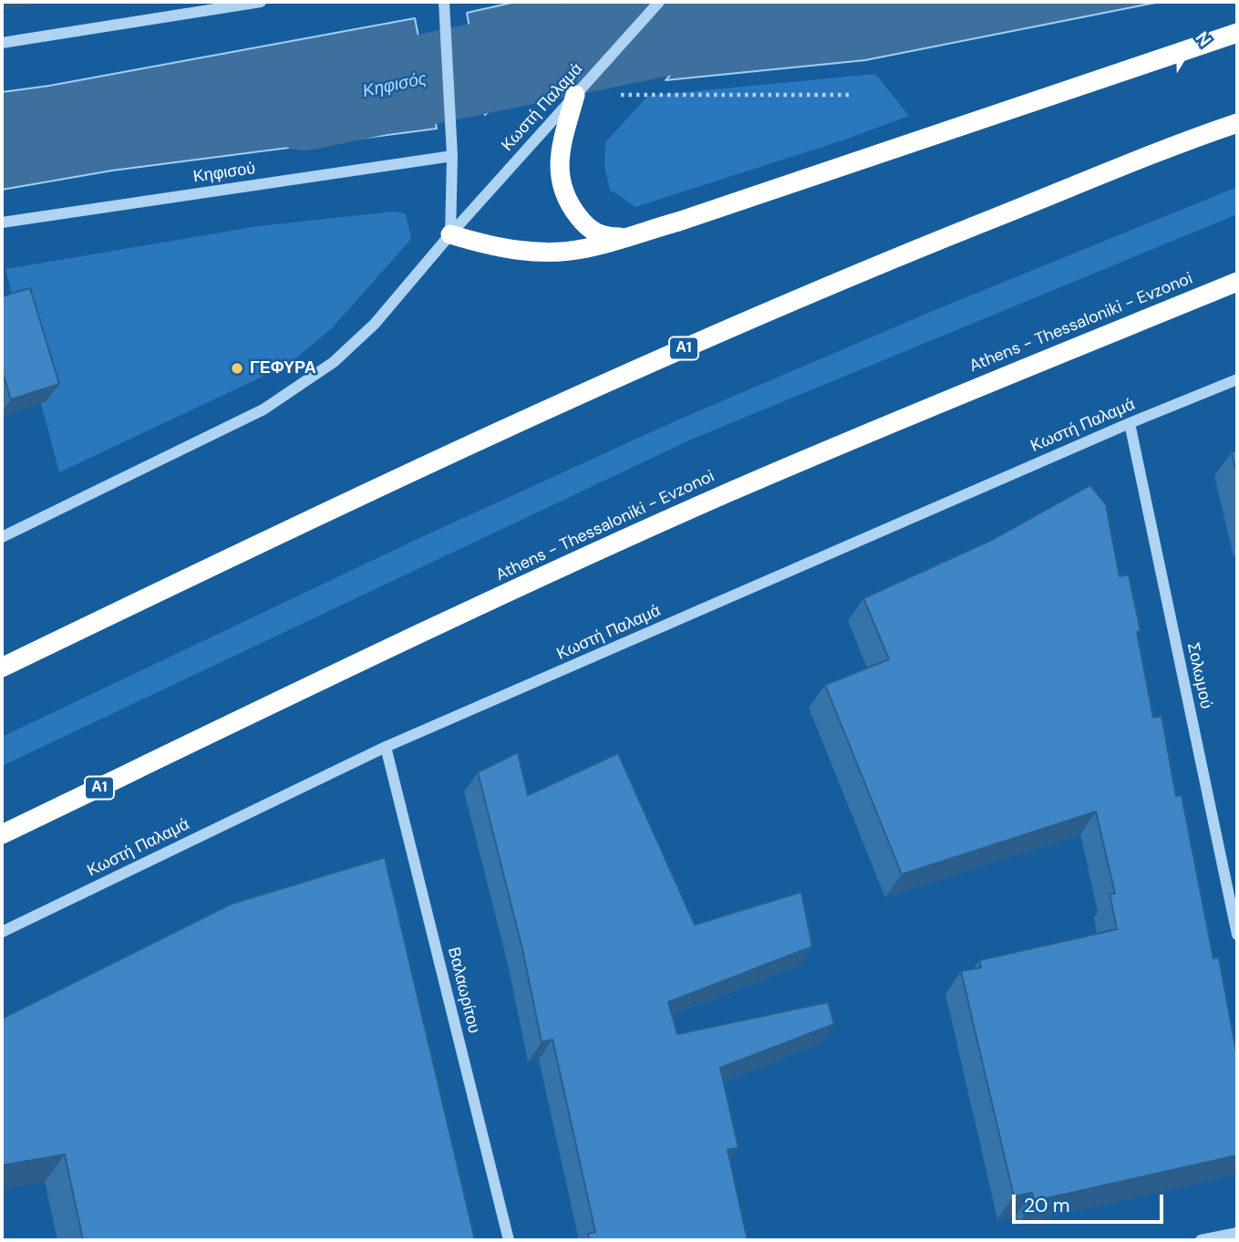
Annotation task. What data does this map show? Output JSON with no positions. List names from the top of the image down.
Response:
{
  "streets": {
    "highway": ["Athens - Thessaloniki - Evzonoi", "Α1"],
    "street": [
      "Κωστή Παλαμά",
      "Κηφισού",
      "Σολωμού",
      "Βαλαωρίτου"
    ]
  },
  "crossings": [
    ["Κωστή Παλαμά", "Σολωμού"],
    ["Κωστή Παλαμά", "Βαλαωρίτου"]
  ],
  "water": ["Κηφισός"],
  "places": ["ΓΕΦΥΡΑ"],
  "scale_bar": "20 m",
  "north": "top right"
}
